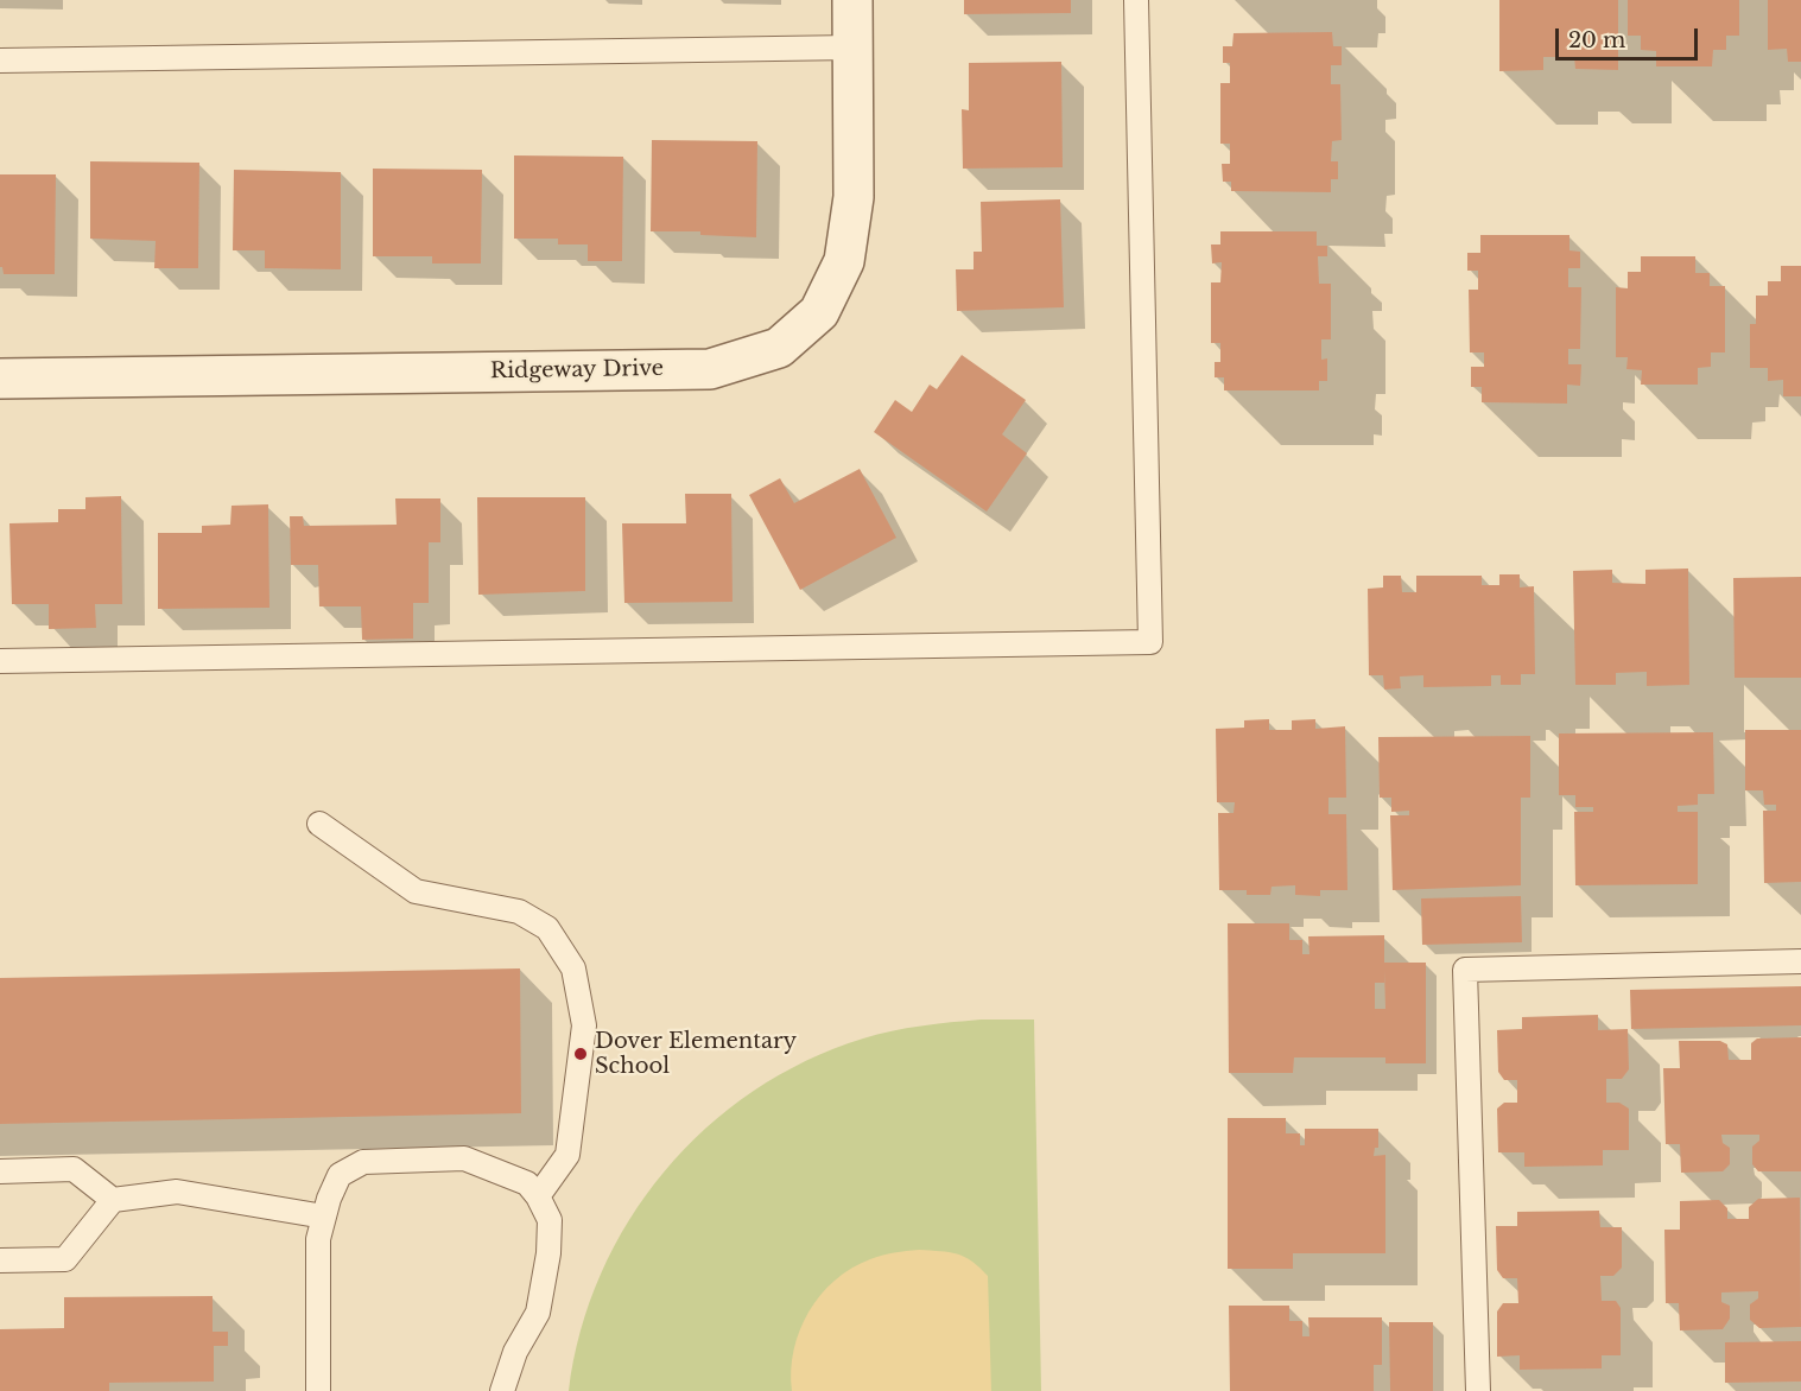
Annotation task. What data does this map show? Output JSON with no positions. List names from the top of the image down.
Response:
{
  "streets": {
    "street": ["Ridgeway Drive"]
  },
  "places": ["Dover Elementary School"],
  "scale_bar": "20 m"
}
